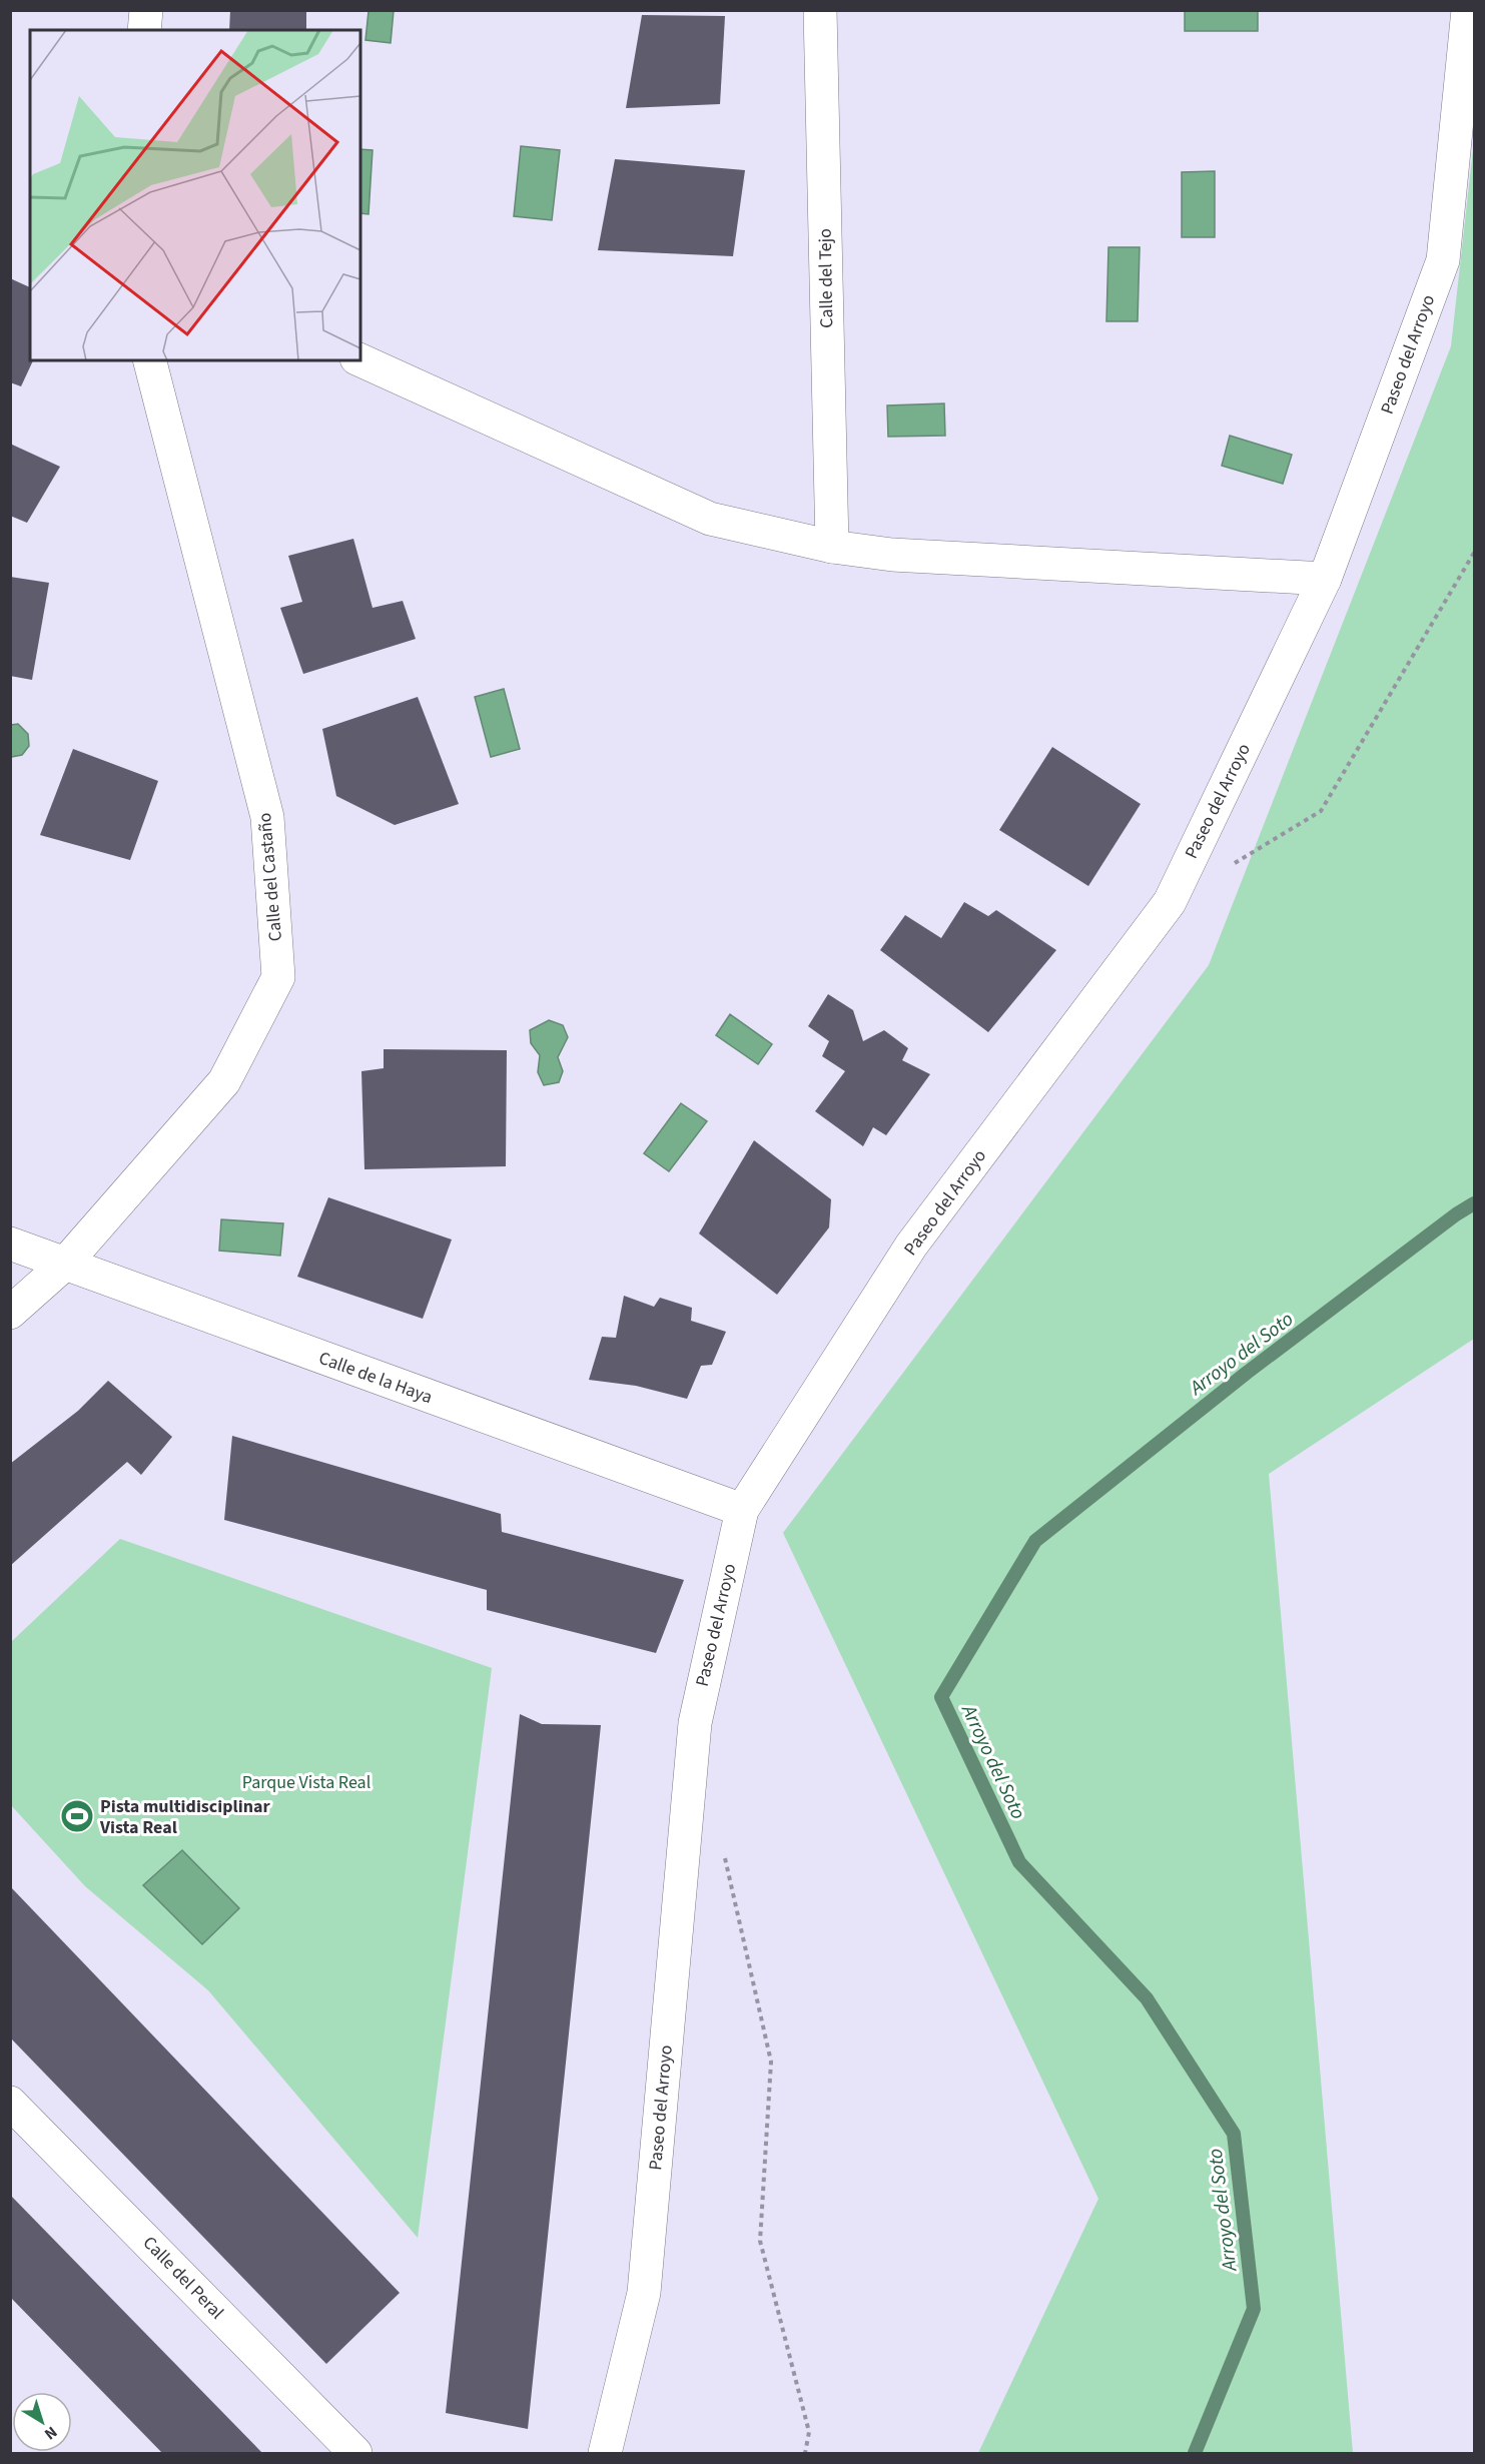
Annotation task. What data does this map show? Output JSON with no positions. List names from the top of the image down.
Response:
{
  "streets": {
    "street": [
      "Calle del Tejo",
      "Paseo del Arroyo",
      "Calle del Castaño",
      "Calle de la Haya",
      "Calle del Peral"
    ]
  },
  "crossings": [
    ["Paseo del Arroyo", "Calle de la Haya"],
    ["Calle del Castaño", "Calle de la Haya"]
  ],
  "water": ["Arroyo del Soto"],
  "parks": ["Parque Vista Real"],
  "places": {
    "sports": ["Pista multidisciplinar Vista Real"]
  },
  "north": "bottom right"
}
